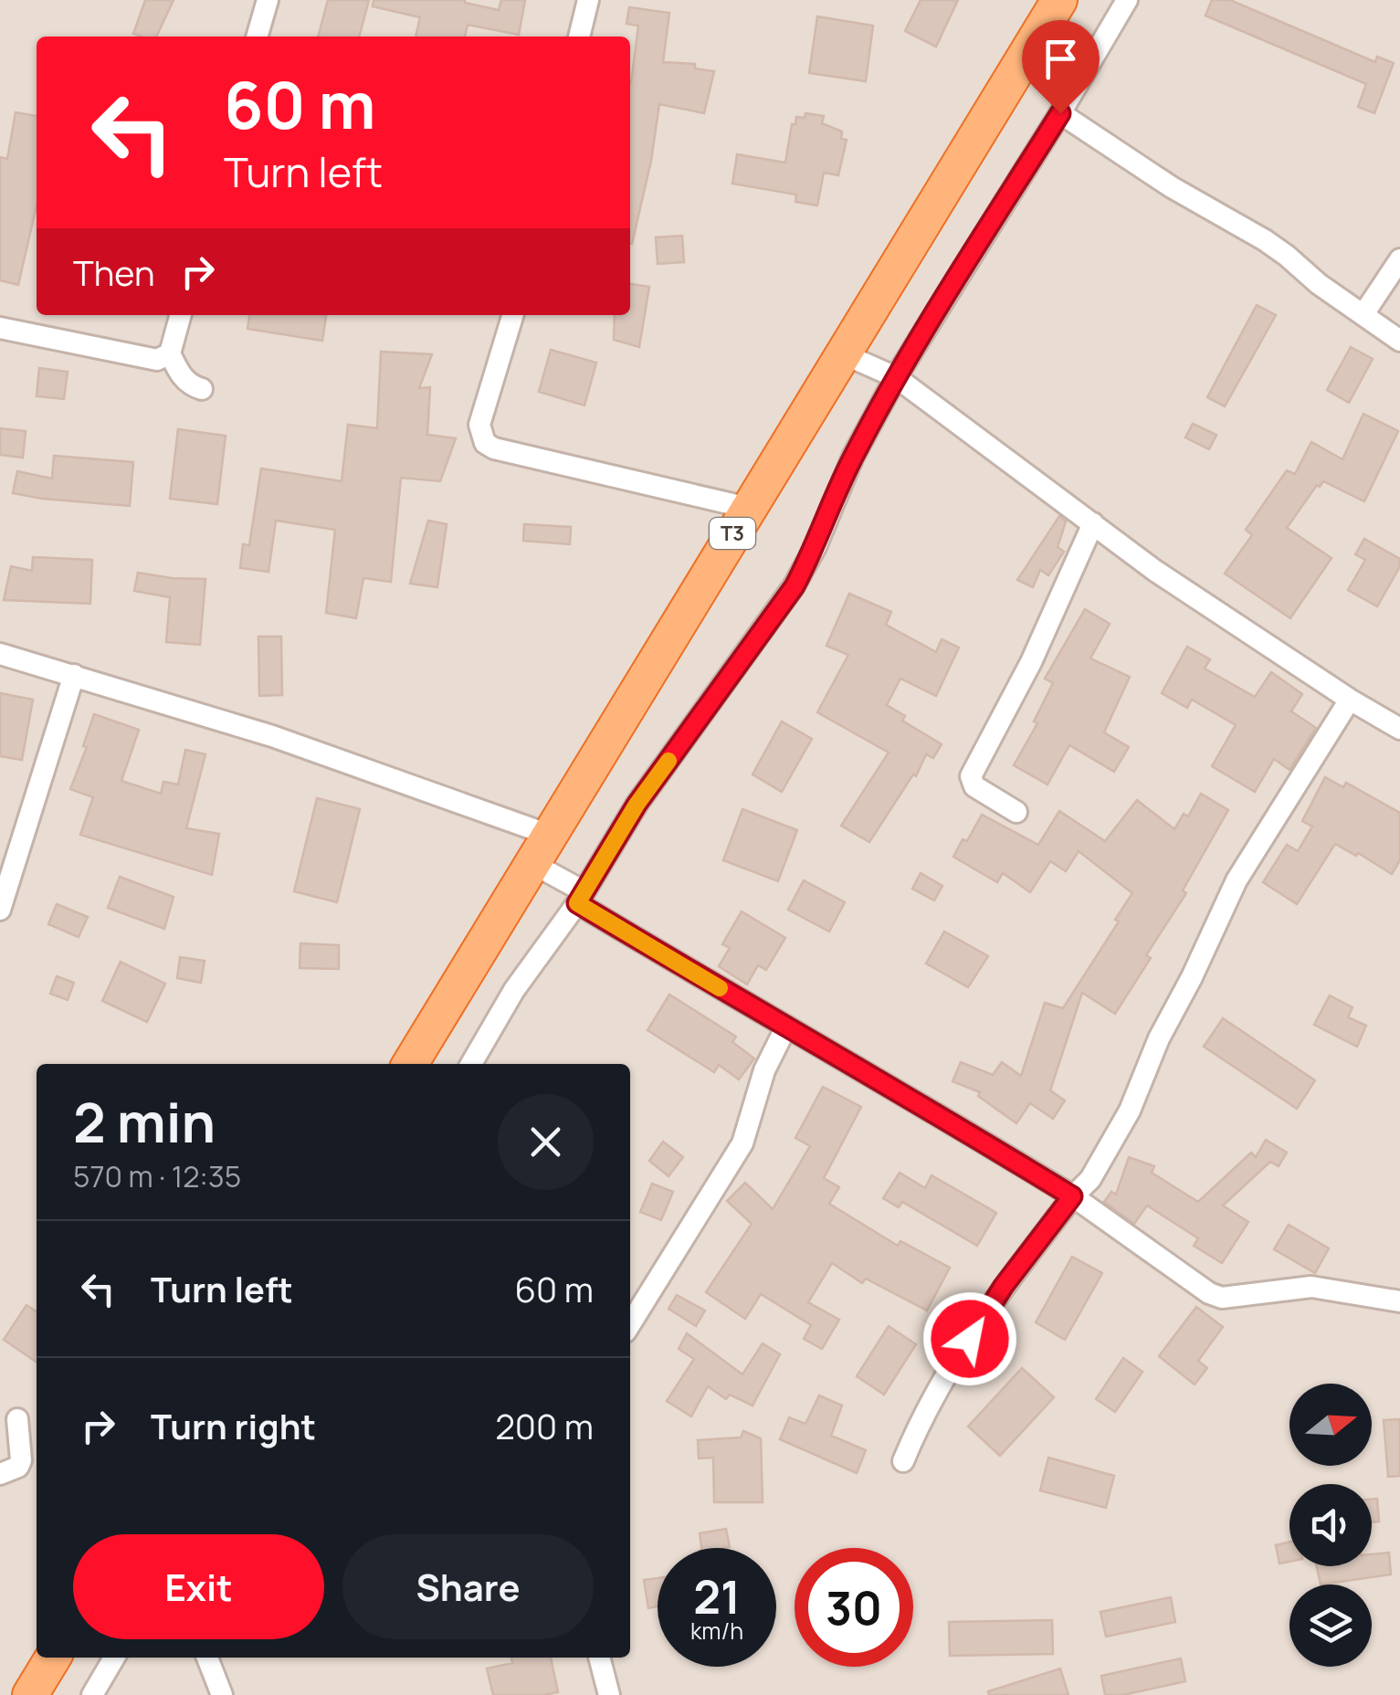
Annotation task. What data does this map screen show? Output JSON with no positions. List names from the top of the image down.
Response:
{
  "streets": {
    "highway": ["T3"]
  },
  "north": "right",
  "page": {
    "turn": ["60 m", "Turn left"],
    "then": "Then",
    "heading": ["2 min", "570 m · 12:35"],
    "list": [
      {
        "name": "Turn left",
        "value": "60 m"
      },
      {
        "name": "Turn right",
        "value": "200 m"
      }
    ],
    "buttons": ["Exit", "Share"],
    "speed": "21 km/h",
    "limit": "30"
  }
}
